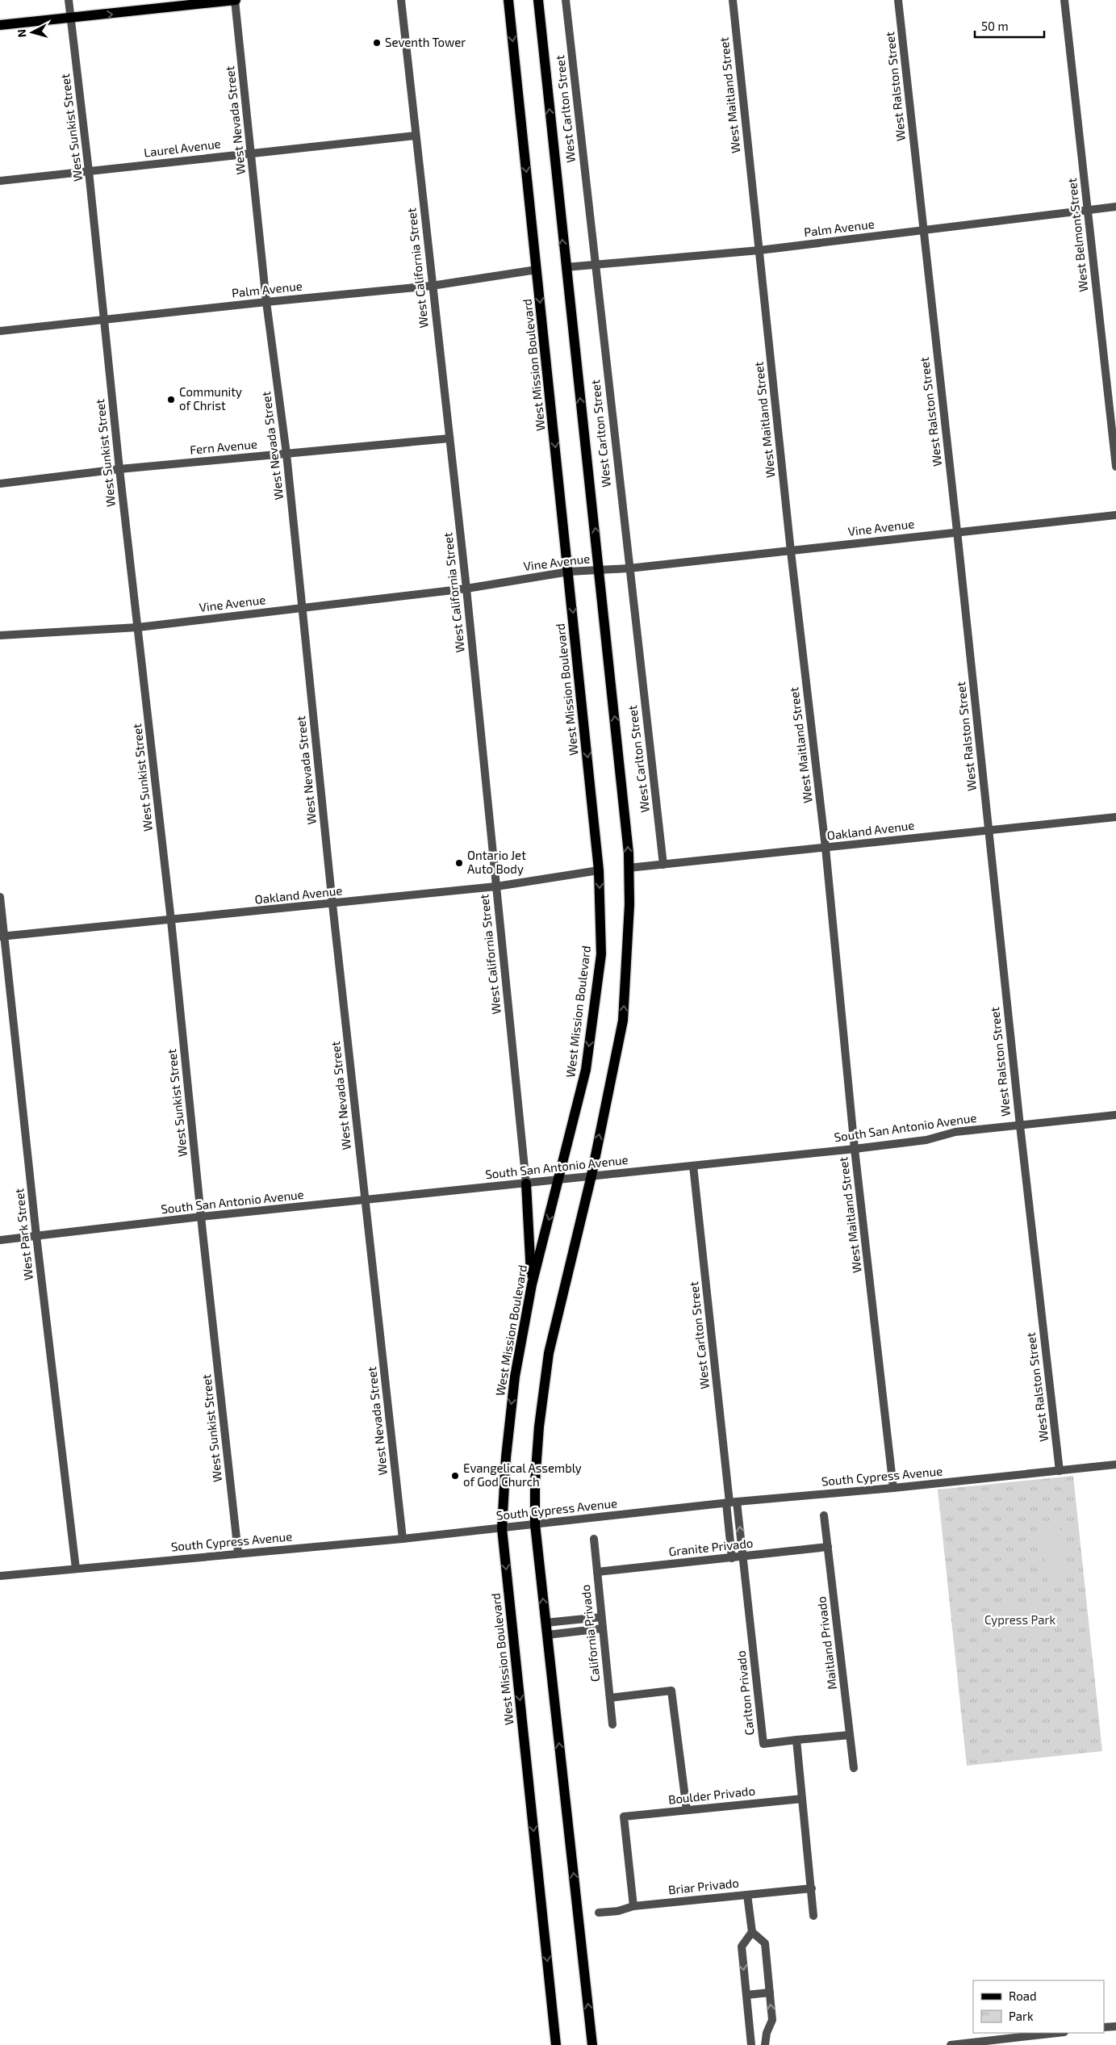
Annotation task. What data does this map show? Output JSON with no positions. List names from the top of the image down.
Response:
{
  "streets": {
    "main road": ["West Mission Boulevard"],
    "street": [
      "West Ralston Street",
      "West Maitland Street",
      "West Carlton Street",
      "West Nevada Street",
      "West Sunkist Street",
      "Laurel Avenue",
      "Palm Avenue",
      "West Belmont Street",
      "West California Street",
      "Fern Avenue",
      "Vine Avenue",
      "Oakland Avenue",
      "South San Antonio Avenue",
      "West Park Street",
      "South Cypress Avenue",
      "Granite Privado",
      "California Privado",
      "Maitland Privado",
      "Carlton Privado",
      "Boulder Privado",
      "Briar Privado"
    ]
  },
  "crossings": [
    ["West Ralston Street", "Palm Avenue"],
    ["West Ralston Street", "Vine Avenue"],
    ["West Ralston Street", "Oakland Avenue"],
    ["West Ralston Street", "South San Antonio Avenue"],
    ["West Ralston Street", "South Cypress Avenue"],
    ["West Maitland Street", "Palm Avenue"],
    ["West Maitland Street", "Vine Avenue"],
    ["West Maitland Street", "Oakland Avenue"],
    ["West Maitland Street", "South San Antonio Avenue"],
    ["West Maitland Street", "South Cypress Avenue"],
    ["West Carlton Street", "Palm Avenue"],
    ["West Carlton Street", "Vine Avenue"],
    ["West Carlton Street", "Oakland Avenue"],
    ["West Carlton Street", "South San Antonio Avenue"],
    ["West Carlton Street", "South Cypress Avenue"],
    ["West Carlton Street", "Carlton Privado"],
    ["West Nevada Street", "Laurel Avenue"],
    ["West Nevada Street", "Palm Avenue"],
    ["West Nevada Street", "Fern Avenue"],
    ["West Nevada Street", "Vine Avenue"],
    ["West Nevada Street", "Oakland Avenue"],
    ["West Nevada Street", "South San Antonio Avenue"],
    ["West Nevada Street", "South Cypress Avenue"],
    ["West Sunkist Street", "Laurel Avenue"],
    ["West Sunkist Street", "Palm Avenue"],
    ["West Sunkist Street", "Fern Avenue"],
    ["West Sunkist Street", "Vine Avenue"],
    ["West Sunkist Street", "Oakland Avenue"],
    ["West Sunkist Street", "South San Antonio Avenue"],
    ["West Sunkist Street", "South Cypress Avenue"],
    ["Laurel Avenue", "West California Street"],
    ["Palm Avenue", "West Belmont Street"],
    ["Palm Avenue", "West California Street"],
    ["Palm Avenue", "West Mission Boulevard"],
    ["West California Street", "Fern Avenue"],
    ["West California Street", "Vine Avenue"],
    ["West California Street", "Oakland Avenue"],
    ["West California Street", "South San Antonio Avenue"],
    ["West Mission Boulevard", "Vine Avenue"],
    ["West Mission Boulevard", "Oakland Avenue"],
    ["West Mission Boulevard", "South San Antonio Avenue"],
    ["West Mission Boulevard", "South Cypress Avenue"],
    ["Oakland Avenue", "West Park Street"],
    ["South San Antonio Avenue", "West Park Street"],
    ["West Park Street", "South Cypress Avenue"],
    ["South Cypress Avenue", "Carlton Privado"],
    ["Granite Privado", "California Privado"],
    ["Granite Privado", "Maitland Privado"],
    ["Granite Privado", "Carlton Privado"],
    ["Boulder Privado", "Briar Privado"]
  ],
  "parks": ["Cypress Park"],
  "places": [
    "Seventh Tower",
    "Community of Christ",
    "Ontario Jet Auto Body",
    "Evangelical Assembly of God Church"
  ],
  "legend": ["Road", "Park"],
  "scale_bar": "50 m",
  "north": "left"
}
